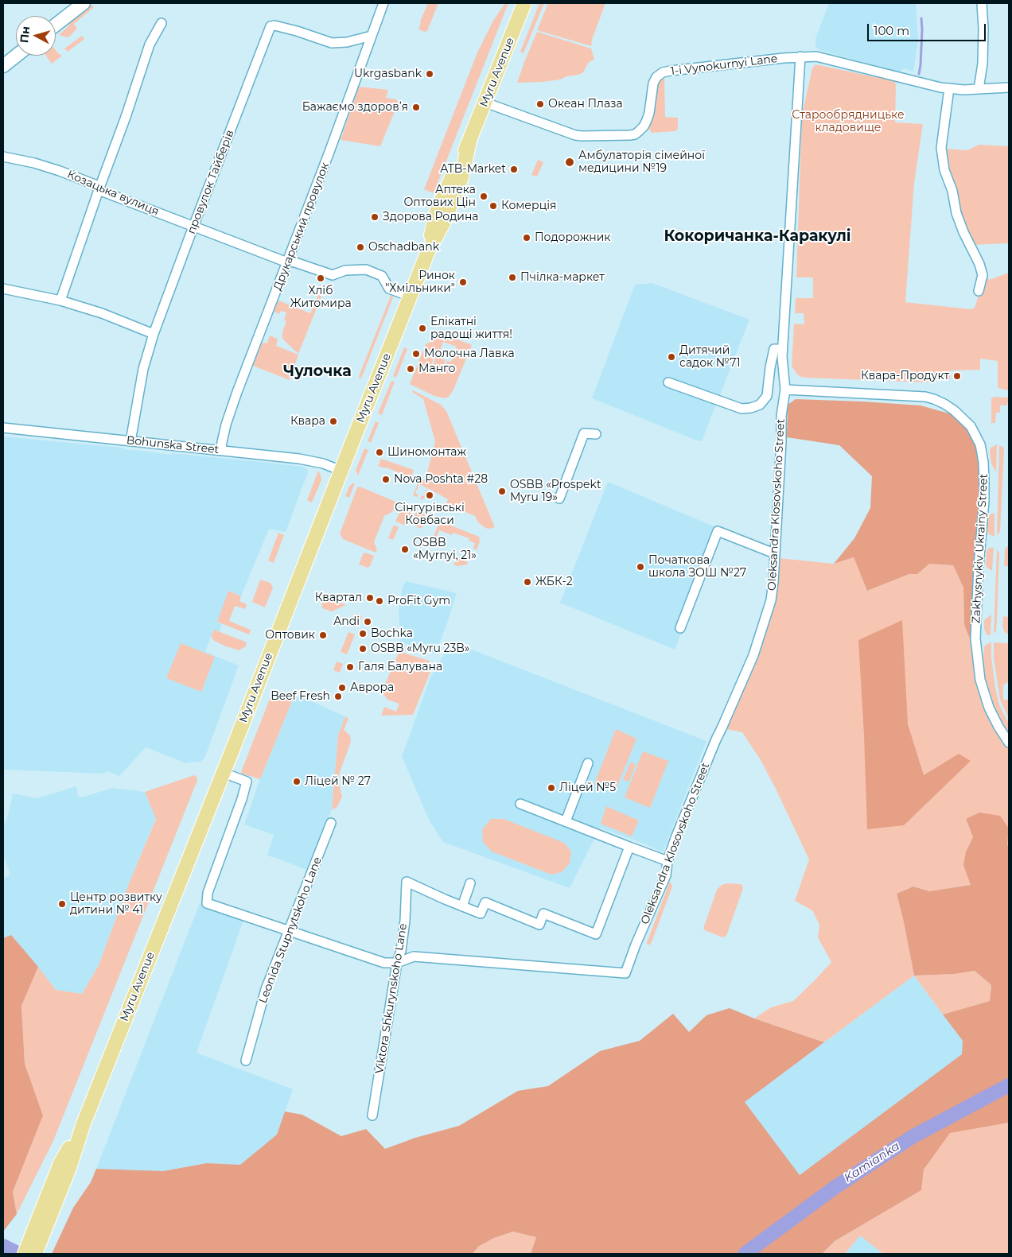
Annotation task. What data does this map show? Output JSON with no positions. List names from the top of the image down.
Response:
{
  "streets": {
    "main road": ["Myru Avenue"],
    "street": [
      "1-i Vynokurnyi Lane",
      "провулок Тайберів",
      "Козацька вулиця",
      "Друкарський провулок",
      "Bohunska Street",
      "Oleksandra Klosovskoho Street",
      "Zakhysnykiv Ukrainy Street",
      "Leonida Stupnytskoho Lane",
      "Viktora Shkurynskoho Lane"
    ]
  },
  "crossings": [
    ["1-i Vynokurnyi Lane", "Myru Avenue"],
    ["1-i Vynokurnyi Lane", "Oleksandra Klosovskoho Street"],
    ["Myru Avenue", "Козацька вулиця"],
    ["Myru Avenue", "Bohunska Street"],
    ["провулок Тайберів", "Козацька вулиця"],
    ["провулок Тайберів", "Друкарський провулок"],
    ["провулок Тайберів", "Bohunska Street"],
    ["Козацька вулиця", "Друкарський провулок"],
    ["Друкарський провулок", "Bohunska Street"],
    ["Oleksandra Klosovskoho Street", "Zakhysnykiv Ukrainy Street"],
    ["Oleksandra Klosovskoho Street", "Viktora Shkurynskoho Lane"]
  ],
  "districts": ["Кокоричанка-Каракулі", "Чулочка"],
  "water": ["Kamianka"],
  "parks": ["Старообрядницьке кладовище"],
  "places": [
    "Ukrgasbank",
    "Океан Плаза",
    "Бажаємо здоровʼя",
    "Амбулаторія сімейної медицини №19",
    "ATB-Market",
    "Аптека Оптових Цін",
    "Комерція",
    "Здорова Родина",
    "Подорожник",
    "Oschadbank",
    "Пчілка-маркет",
    "Хліб Житомира",
    "Ринок \"Хмільники\"",
    "Елікатні радощі життя!",
    "Молочна Лавка",
    "Дитячий садок №71",
    "Манго",
    "Квара-Продукт",
    "Квара",
    "Шиномонтаж",
    "Nova Poshta #28",
    "OSBB «Prospekt Myru 19»",
    "Сінгурівські Ковбаси",
    "OSBB «Myrnyi, 21»",
    "Початкова школа ЗОШ №27",
    "ЖБК-2",
    "Квартал",
    "ProFit Gym",
    "Andi",
    "Bochka",
    "Оптовик",
    "OSBB «Myru 23B»",
    "Галя Балувана",
    "Аврора",
    "Beef Fresh",
    "Ліцей № 27",
    "Ліцей №5",
    "Центр розвитку дитини № 41"
  ],
  "scale_bar": "100 m",
  "north": "left"
}
